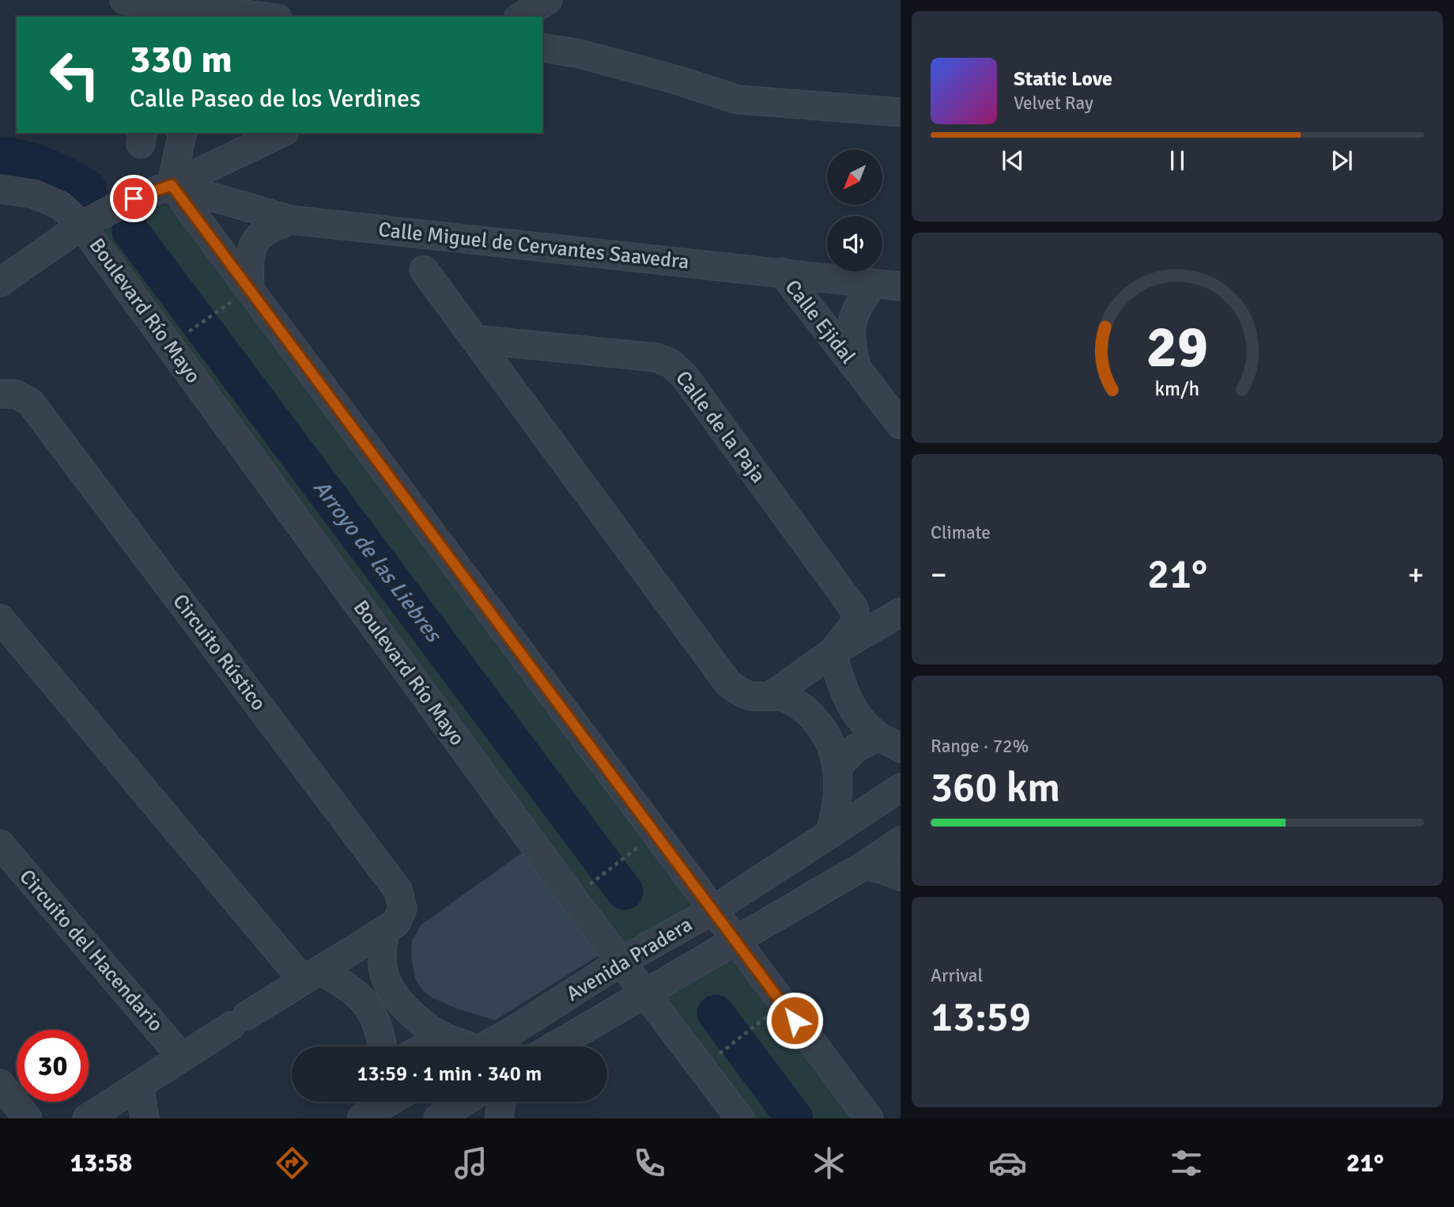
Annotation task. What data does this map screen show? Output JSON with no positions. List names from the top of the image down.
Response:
{
  "streets": {
    "street": [
      "Calle Miguel de Cervantes Saavedra",
      "Boulevard Río Mayo",
      "Calle Ejidal",
      "Calle de la Paja",
      "Circuito Rústico",
      "Circuito del Hacendario",
      "Avenida Pradera"
    ]
  },
  "crossings": [
    ["Calle Miguel de Cervantes Saavedra", "Calle Ejidal"],
    ["Boulevard Río Mayo", "Avenida Pradera"],
    ["Circuito Rústico", "Circuito del Hacendario"]
  ],
  "water": ["Arroyo de las Liebres"],
  "north": "bottom left",
  "page": {
    "turn": ["330 m", "Calle Paseo de los Verdines"],
    "song": ["Static Love", "Velvet Ray"],
    "tile": [
      "Climate",
      ["Range · 72%", "360 km"],
      ["Arrival", "13:59"]
    ],
    "heat": ["−", "21°", "+"],
    "limit": "30",
    "trip": "13:59 · 1 min · 340 m",
    "tabs": ["13:58", "21°"],
    "gauge": ["29", "km/h"]
  }
}
